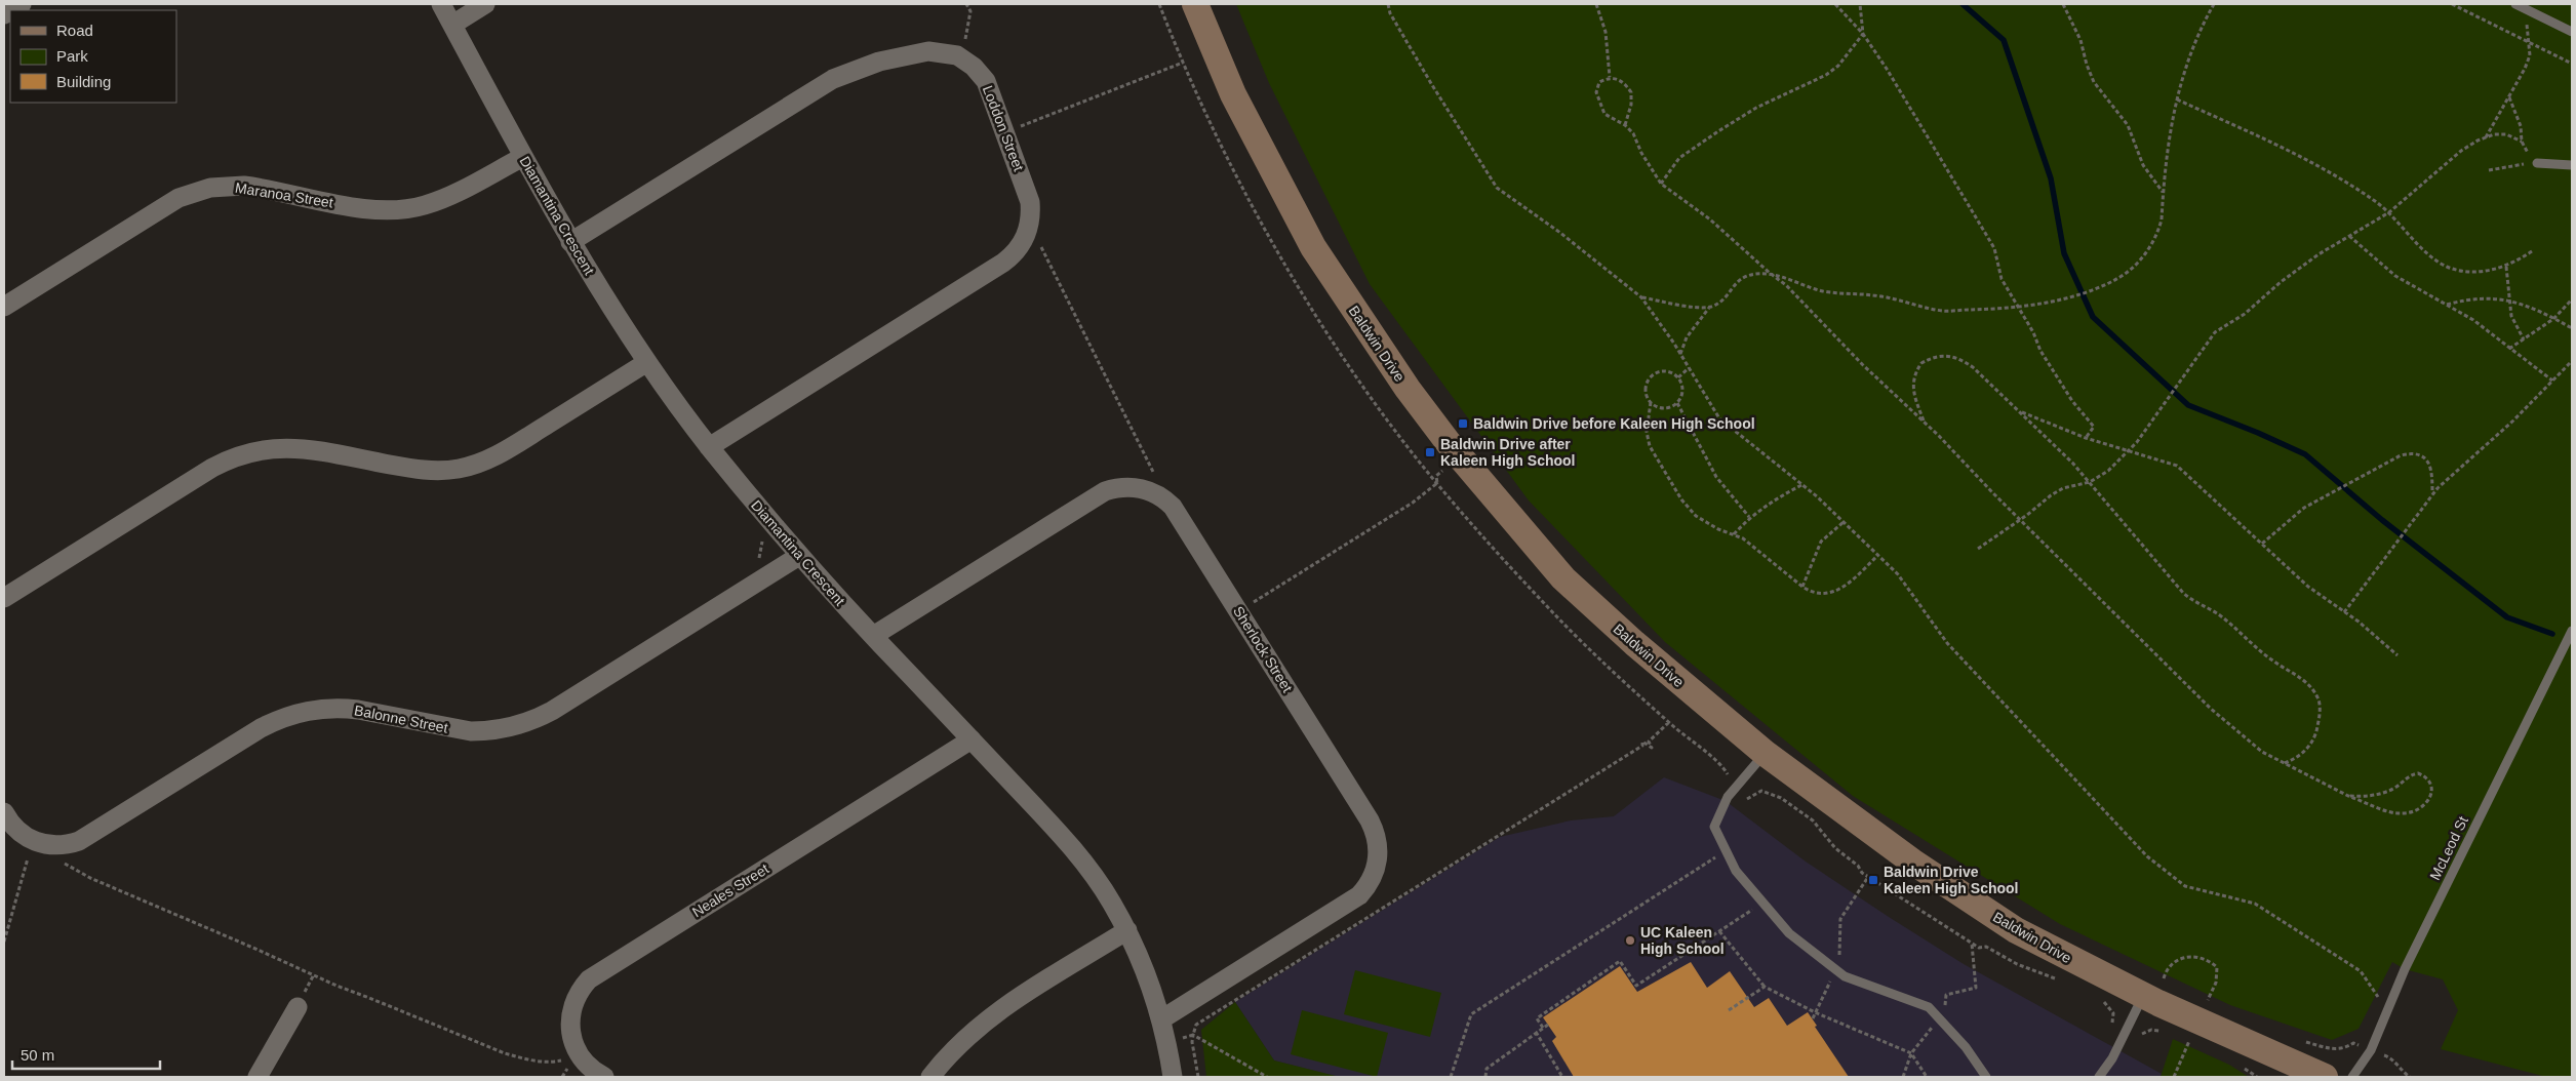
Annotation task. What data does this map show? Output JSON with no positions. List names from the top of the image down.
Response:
{
  "streets": {
    "main road": ["Baldwin Drive"],
    "street": [
      "Loddon Street",
      "Maranoa Street",
      "Diamantina Crescent",
      "Sherlock Street",
      "Balonne Street",
      "Neales Street"
    ],
    "lane": ["McLeod St"]
  },
  "crossings": [
    ["Loddon Street", "Diamantina Crescent"],
    ["Maranoa Street", "Diamantina Crescent"],
    ["Diamantina Crescent", "Sherlock Street"],
    ["Diamantina Crescent", "Balonne Street"],
    ["Diamantina Crescent", "Neales Street"]
  ],
  "places": {
    "transit": ["Baldwin Drive before Kaleen High School", "Baldwin Drive after Kaleen High School", "Baldwin Drive Kaleen High School"],
    "other": ["UC Kaleen High School"]
  },
  "legend": ["Road", "Park", "Building"],
  "scale_bar": "50 m"
}
